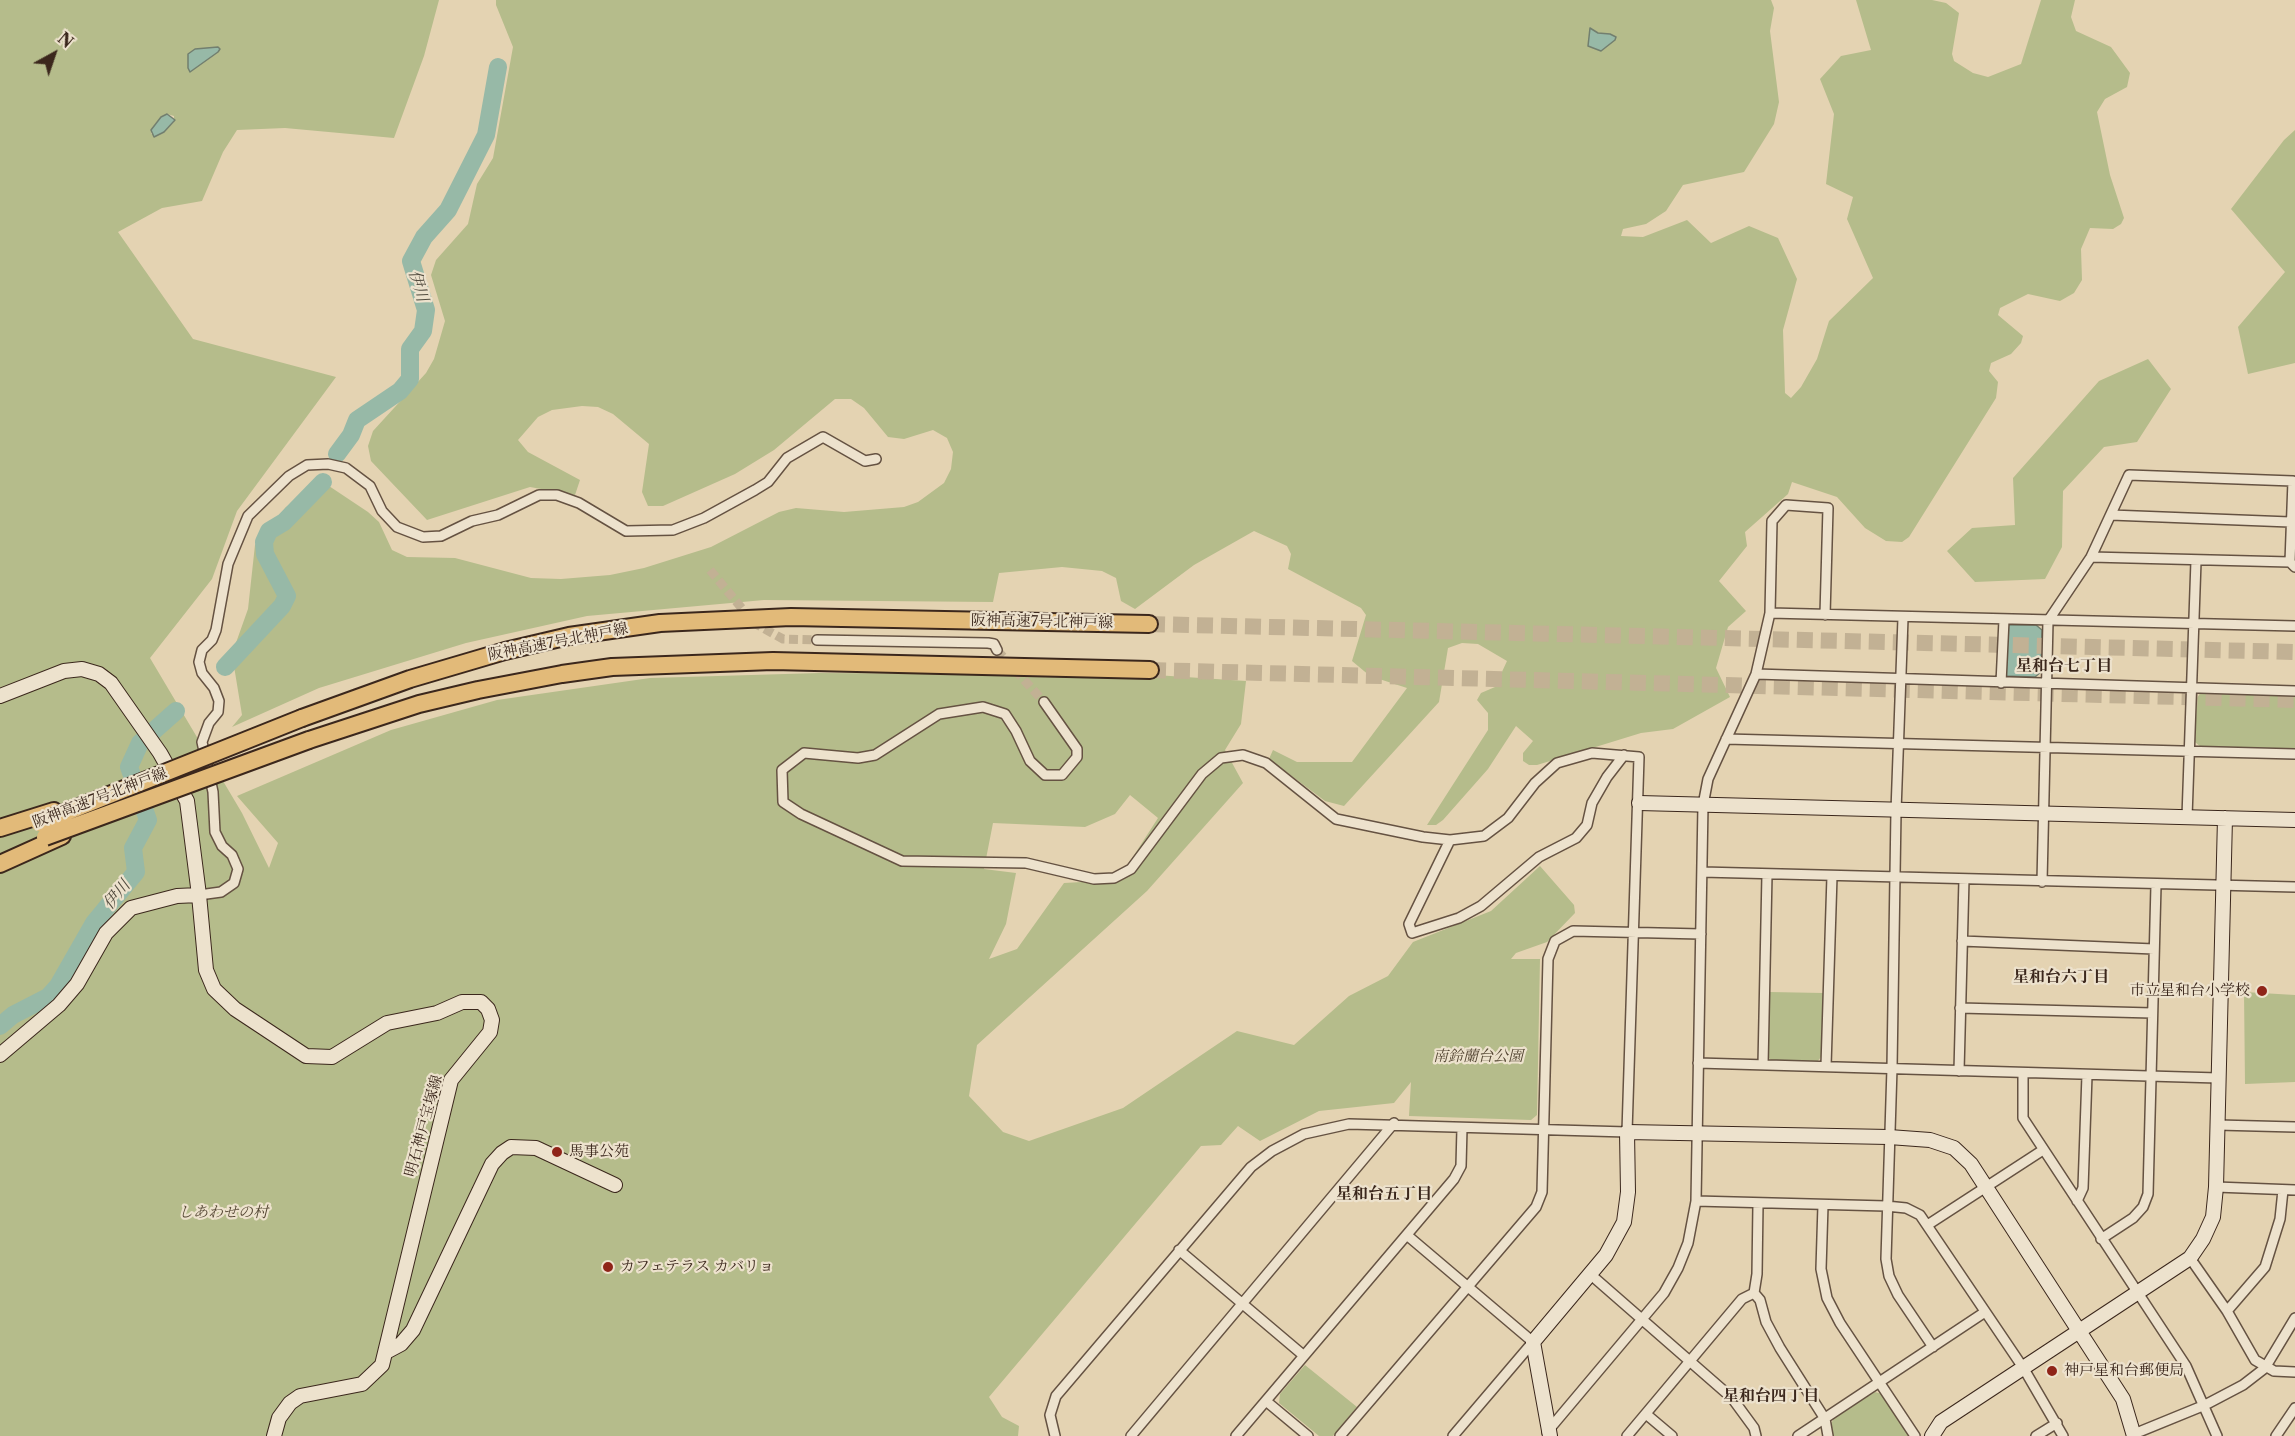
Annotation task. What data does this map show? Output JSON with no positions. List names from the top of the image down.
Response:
{
  "streets": {
    "highway": ["阪神高速7号北神戸線"],
    "street": ["明石神戸宝塚線"]
  },
  "districts": [
    "星和台七丁目",
    "星和台六丁目",
    "星和台五丁目",
    "星和台四丁目"
  ],
  "water": ["伊川"],
  "parks": ["南鈴蘭台公園", "しあわせの村"],
  "places": [
    "市立星和台小学校",
    "馬事公苑",
    "カフェテラス カバリョ",
    "神戸星和台郵便局"
  ],
  "north": "top right"
}
